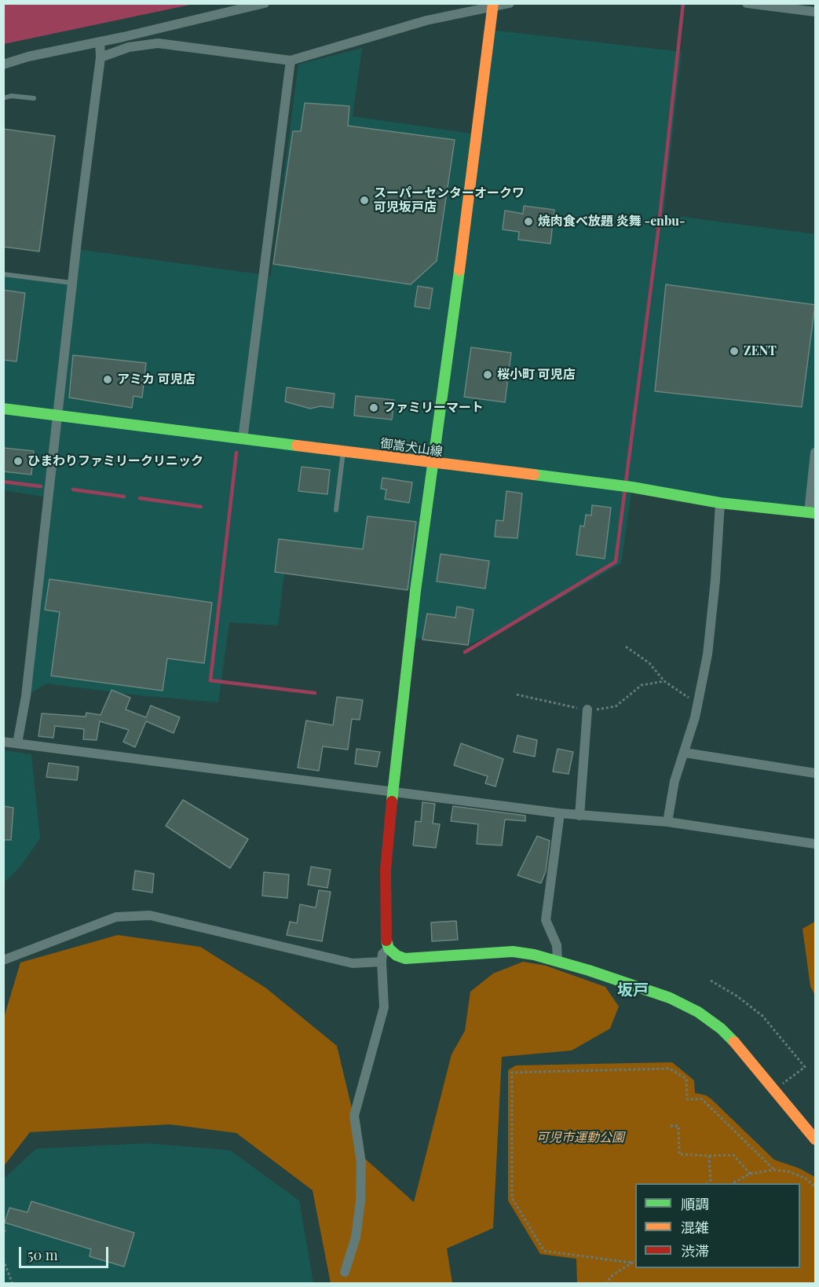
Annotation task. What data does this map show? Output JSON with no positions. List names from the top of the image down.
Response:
{
  "streets": {
    "street": ["御嵩犬山線"]
  },
  "districts": ["坂戸"],
  "parks": ["可児市運動公園"],
  "places": [
    "スーパーセンターオークワ 可児坂戸店",
    "焼肉食べ放題 炎舞 ‐enbu‐",
    "ZENT",
    "桜小町 可児店",
    "アミカ 可児店",
    "ファミリーマート",
    "ひまわりファミリークリニック"
  ],
  "legend": ["順調", "混雑", "渋滞"],
  "scale_bar": "50 m"
}
